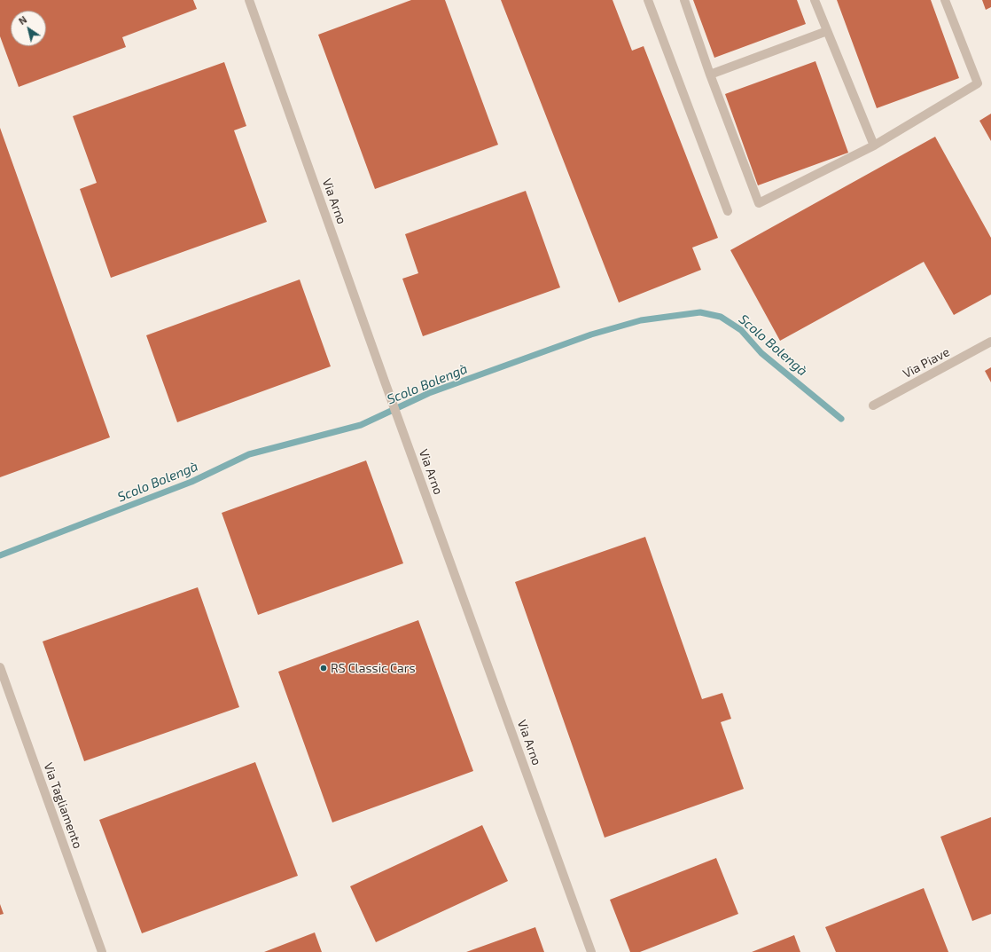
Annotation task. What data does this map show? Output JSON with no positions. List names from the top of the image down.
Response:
{
  "streets": {
    "street": ["Via Arno", "Via Piave", "Via Tagliamento"]
  },
  "water": ["Scolo Bolengà"],
  "places": ["RS Classic Cars"],
  "north": "top left"
}
